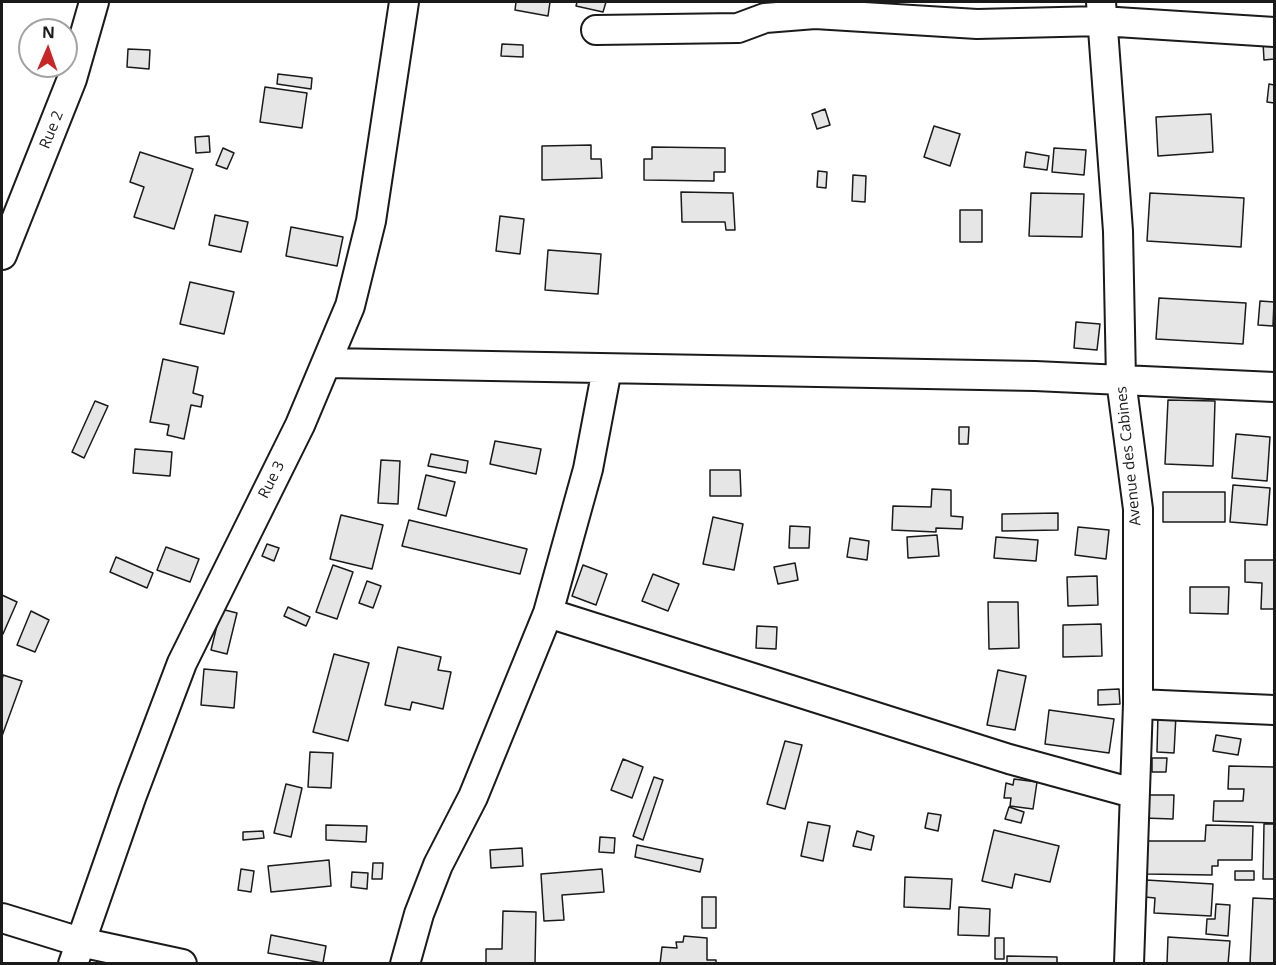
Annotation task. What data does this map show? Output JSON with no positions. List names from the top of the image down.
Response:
{
  "streets": {
    "street": ["Rue 2", "Avenue des Cabines", "Rue 3"]
  },
  "north": "top"
}
